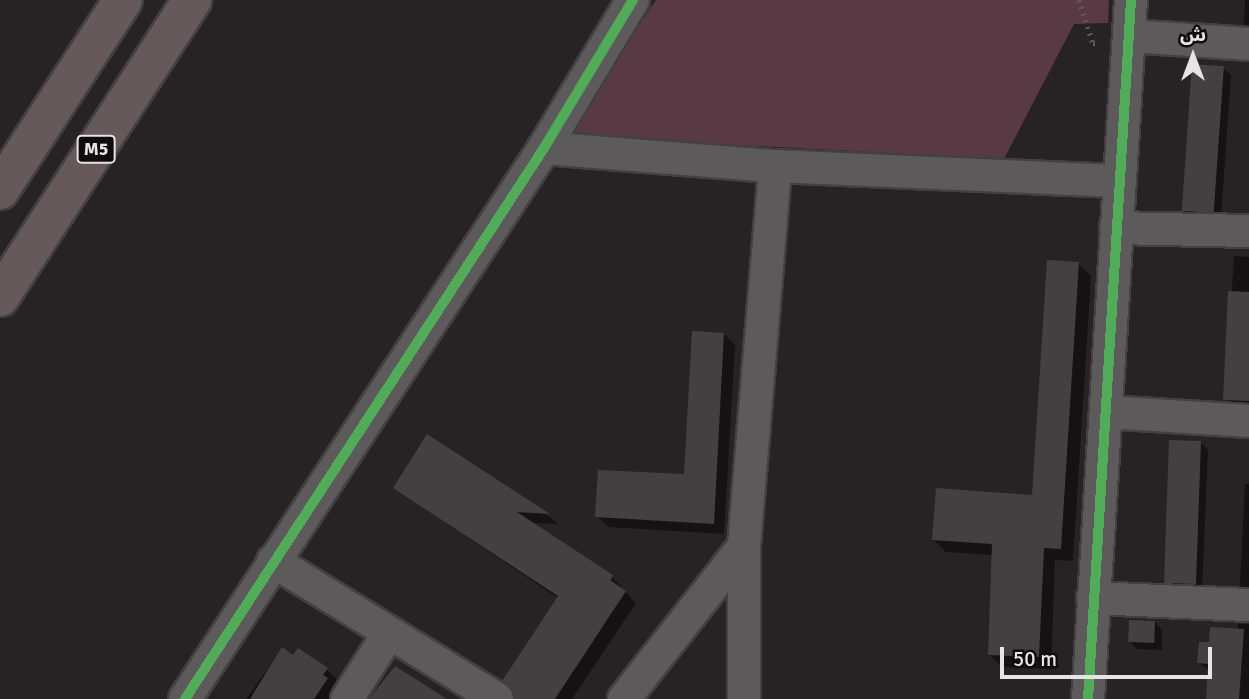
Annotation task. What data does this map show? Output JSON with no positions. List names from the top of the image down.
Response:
{
  "streets": {
    "highway": ["M5"]
  },
  "scale_bar": "50 m",
  "north": "top"
}
